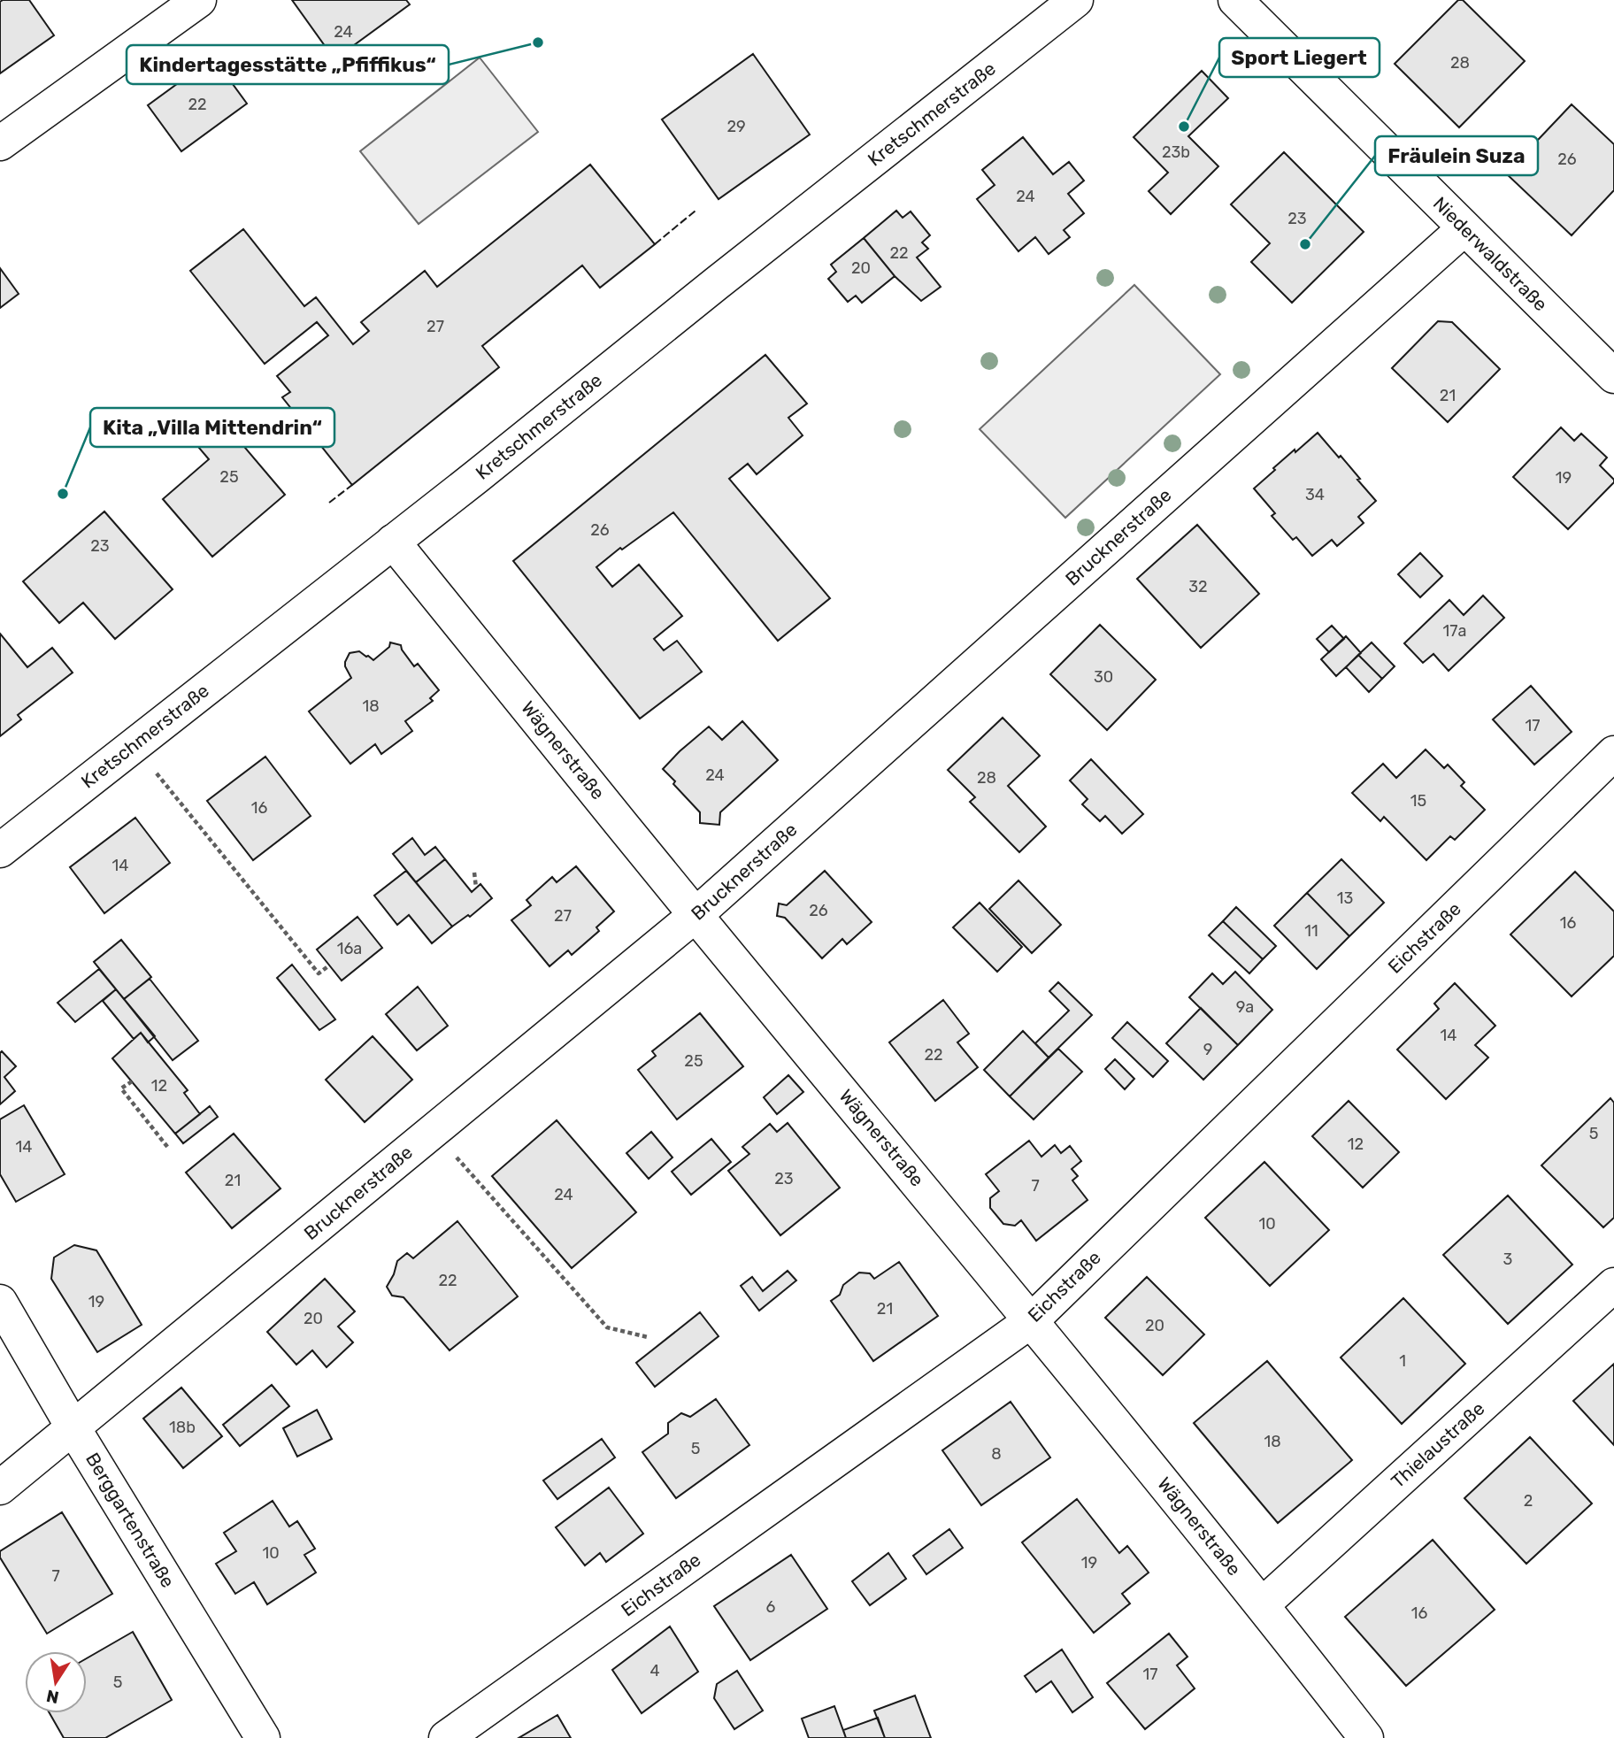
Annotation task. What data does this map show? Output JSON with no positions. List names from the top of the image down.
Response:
{
  "streets": {
    "street": [
      "Kretschmerstraße",
      "Niederwaldstraße",
      "Brucknerstraße",
      "Wägnerstraße",
      "Eichstraße",
      "Thielaustraße",
      "Berggartenstraße"
    ]
  },
  "crossings": [
    ["Kretschmerstraße", "Wägnerstraße"],
    ["Niederwaldstraße", "Brucknerstraße"],
    ["Brucknerstraße", "Wägnerstraße"],
    ["Brucknerstraße", "Berggartenstraße"],
    ["Wägnerstraße", "Eichstraße"],
    ["Wägnerstraße", "Thielaustraße"]
  ],
  "places": [
    "Kindertagesstätte „Pfiffikus“",
    "Sport Liegert",
    "Fräulein Suza",
    "Kita „Villa Mittendrin“"
  ],
  "house_numbers": [
    "24",
    "28",
    "22",
    "29",
    "23b",
    "26",
    "24",
    "23",
    "22",
    "20",
    "27",
    "21",
    "25",
    "19",
    "34",
    "26",
    "23",
    "32",
    "17a",
    "30",
    "18",
    "17",
    "24",
    "28",
    "15",
    "16",
    "14",
    "13",
    "26",
    "27",
    "16",
    "11",
    "16a",
    "9a",
    "14",
    "9",
    "22",
    "25",
    "12",
    "5",
    "12",
    "14",
    "23",
    "21",
    "7",
    "24",
    "10",
    "3",
    "22",
    "19",
    "21",
    "20",
    "20",
    "1",
    "18b",
    "18",
    "5",
    "8",
    "2",
    "10",
    "19",
    "7",
    "6",
    "16",
    "4",
    "17",
    "5"
  ],
  "north": "bottom"
}
